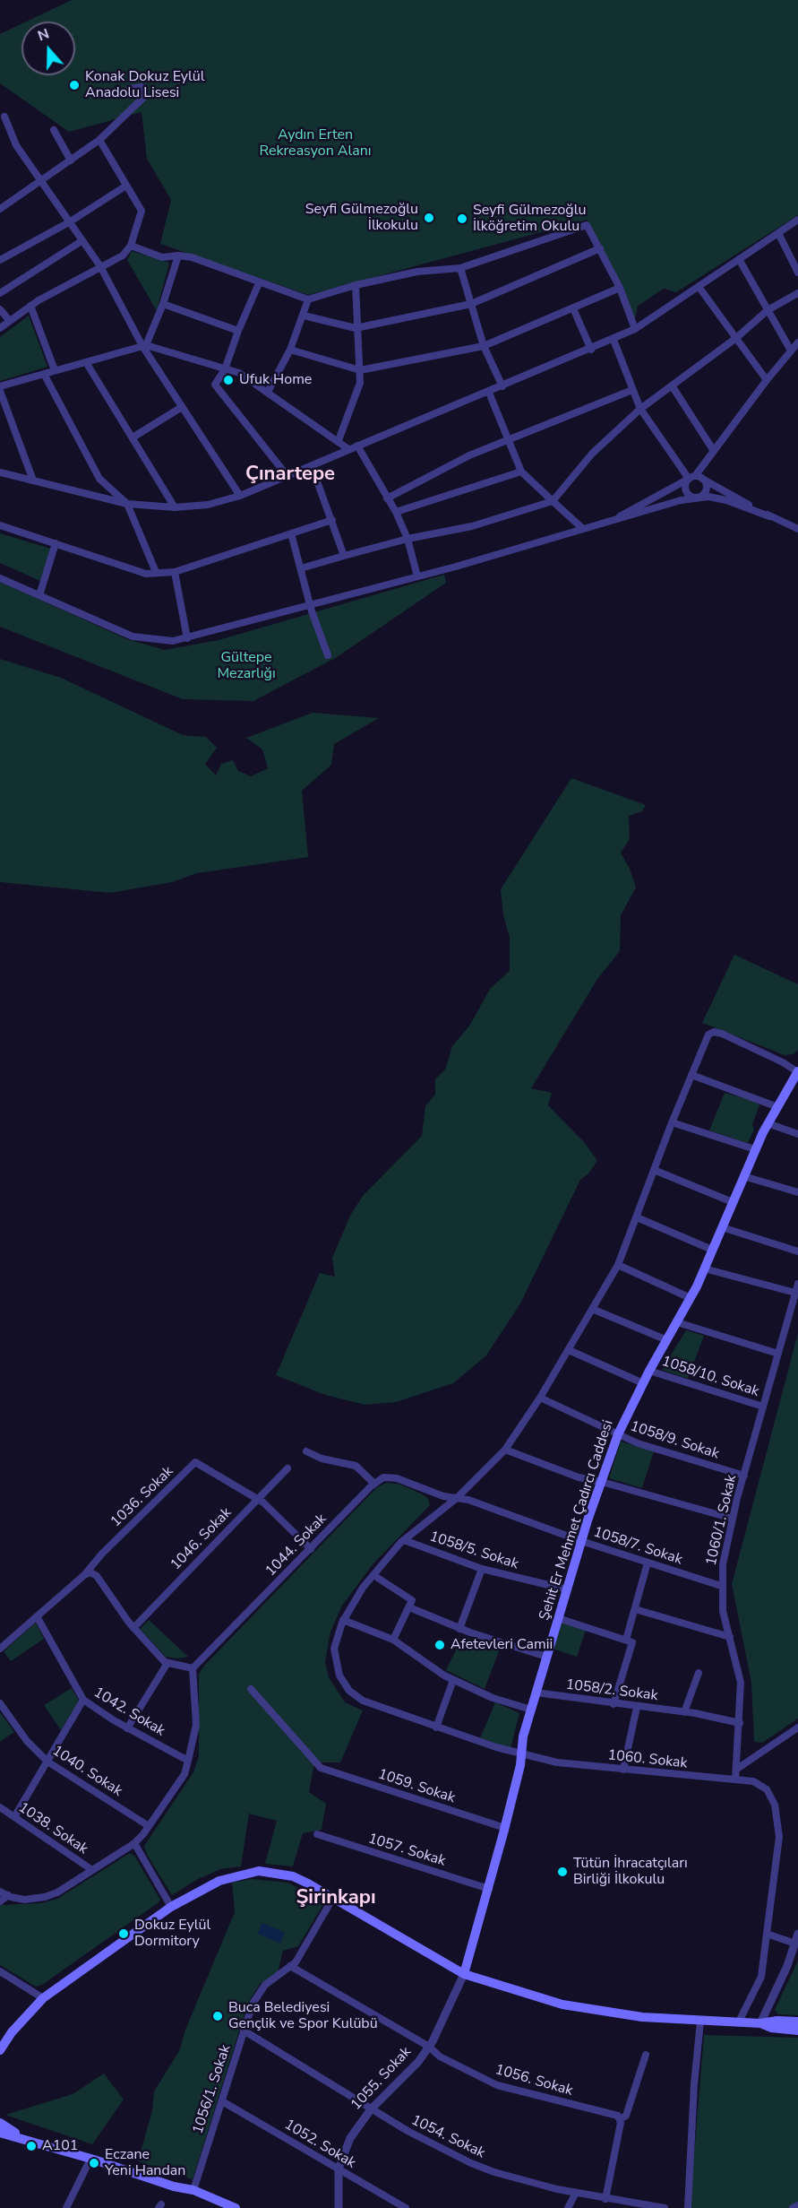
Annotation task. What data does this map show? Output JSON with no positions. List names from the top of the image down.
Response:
{
  "streets": {
    "main road": ["Şehit Er Mehmet Çadırcı Caddesi"],
    "street": [
      "1058/10. Sokak",
      "1058/9. Sokak",
      "1036. Sokak",
      "1060/1. Sokak",
      "1046. Sokak",
      "1044. Sokak",
      "1058/7. Sokak",
      "1058/5. Sokak",
      "1058/2. Sokak",
      "1042. Sokak",
      "1060. Sokak",
      "1040. Sokak",
      "1059. Sokak",
      "1038. Sokak",
      "1057. Sokak",
      "1055. Sokak",
      "1056. Sokak",
      "1056/1. Sokak",
      "1054. Sokak",
      "1052. Sokak"
    ]
  },
  "crossings": [
    ["1058/10. Sokak", "Şehit Er Mehmet Çadırcı Caddesi"],
    ["1058/10. Sokak", "1060/1. Sokak"],
    ["1058/10. Sokak", "1060. Sokak"],
    ["1058/9. Sokak", "Şehit Er Mehmet Çadırcı Caddesi"],
    ["1058/9. Sokak", "1060/1. Sokak"],
    ["1058/9. Sokak", "1060. Sokak"],
    ["1036. Sokak", "1046. Sokak"],
    ["1036. Sokak", "1044. Sokak"],
    ["1036. Sokak", "1042. Sokak"],
    ["Şehit Er Mehmet Çadırcı Caddesi", "1058/7. Sokak"],
    ["Şehit Er Mehmet Çadırcı Caddesi", "1058/5. Sokak"],
    ["Şehit Er Mehmet Çadırcı Caddesi", "1058/2. Sokak"],
    ["Şehit Er Mehmet Çadırcı Caddesi", "1060. Sokak"],
    ["Şehit Er Mehmet Çadırcı Caddesi", "1059. Sokak"],
    ["Şehit Er Mehmet Çadırcı Caddesi", "1057. Sokak"],
    ["Şehit Er Mehmet Çadırcı Caddesi", "1055. Sokak"],
    ["1060/1. Sokak", "1058/7. Sokak"],
    ["1060/1. Sokak", "1058/2. Sokak"],
    ["1060/1. Sokak", "1060. Sokak"],
    ["1058/7. Sokak", "1060. Sokak"],
    ["1058/5. Sokak", "1060. Sokak"],
    ["1055. Sokak", "1056. Sokak"],
    ["1055. Sokak", "1054. Sokak"],
    ["1055. Sokak", "1052. Sokak"],
    ["1056. Sokak", "1056/1. Sokak"],
    ["1056/1. Sokak", "1054. Sokak"],
    ["1056/1. Sokak", "1052. Sokak"]
  ],
  "districts": ["Çınartepe", "Şirinkapı"],
  "parks": ["Aydın Erten Rekreasyon Alanı", "Gültepe Mezarlığı"],
  "places": [
    "Konak Dokuz Eylül Anadolu Lisesi",
    "Seyfi Gülmezoğlu İlkokulu",
    "Seyfi Gülmezoğlu İlköğretim Okulu",
    "Ufuk Home",
    "Afetevleri Camii",
    "Tütün İhracatçıları Birliği İlkokulu",
    "Dokuz Eylül Dormitory",
    "Buca Belediyesi Gençlik ve Spor Kulübü",
    "A101",
    "Eczane Yeni Handan"
  ],
  "north": "top"
}
